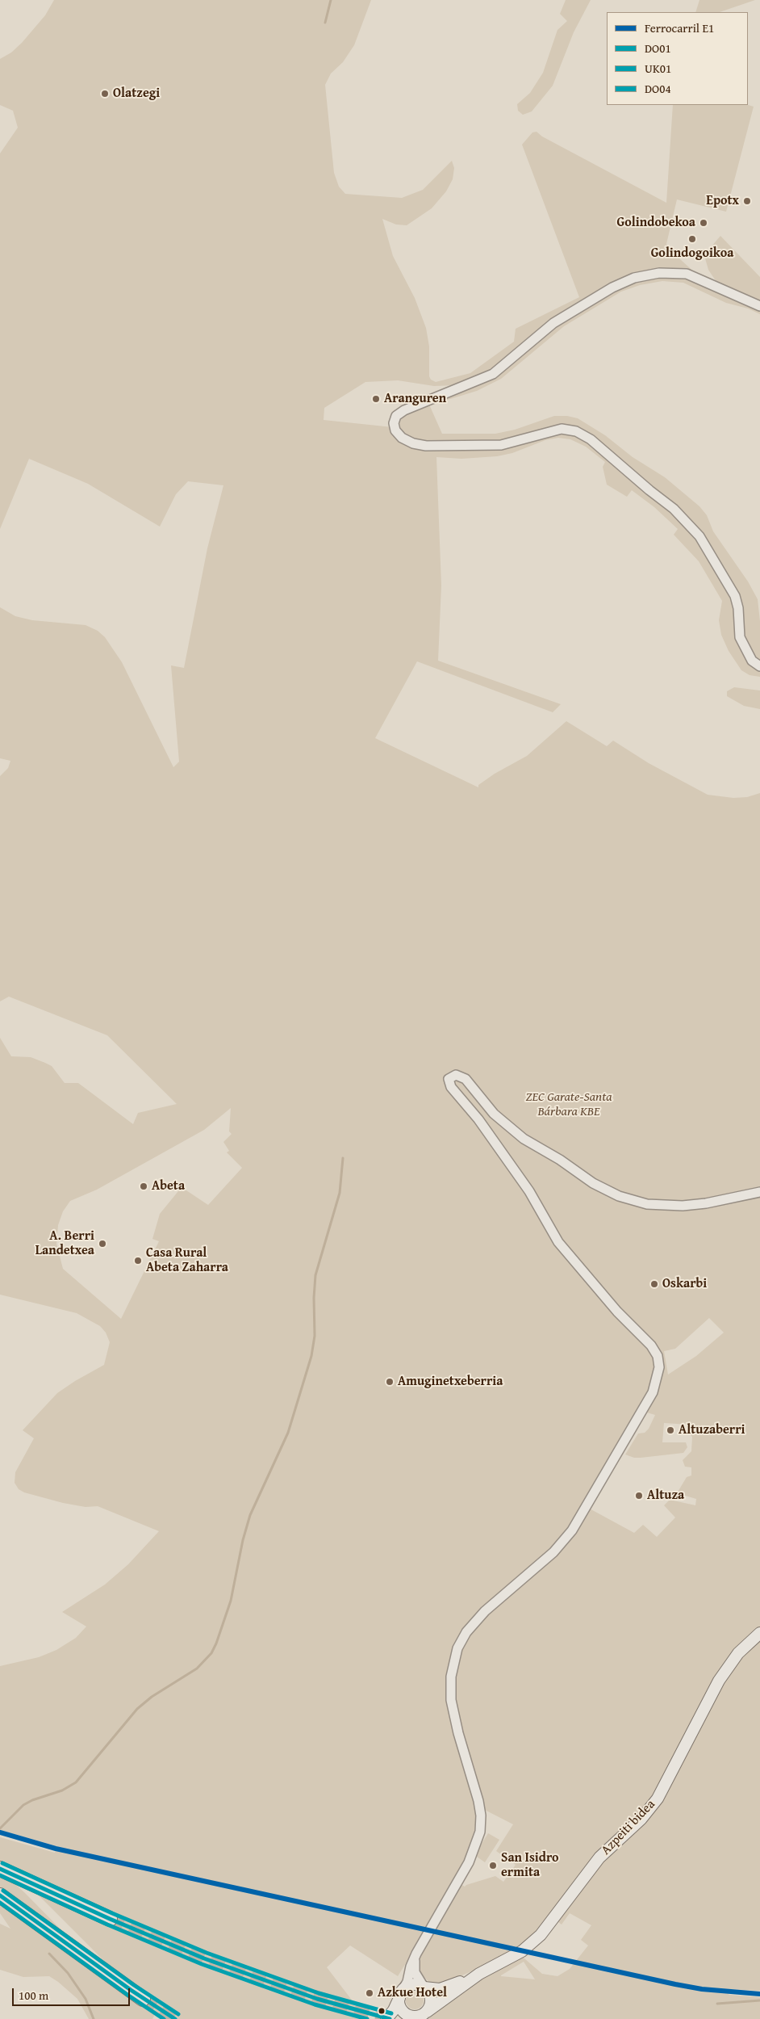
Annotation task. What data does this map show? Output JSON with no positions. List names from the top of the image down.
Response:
{
  "streets": {
    "main road": ["Azpeiti bidea"]
  },
  "parks": ["ZEC Garate-Santa Bárbara KBE"],
  "places": [
    "Olatzegi",
    "Epotx",
    "Golindobekoa",
    "Golindogoikoa",
    "Aranguren",
    "Abeta",
    "A. Berri Landetxea",
    "Casa Rural Abeta Zaharra",
    "Oskarbi",
    "Amuginetxeberria",
    "Altuzaberri",
    "Altuza",
    "San Isidro ermita",
    "Azkue Hotel"
  ],
  "lines": [
    "rail line E1",
    "transit line DO04",
    "transit line DO01",
    "transit line UK01"
  ],
  "legend": [
    "Ferrocarril E1",
    "DO01",
    "UK01",
    "DO04"
  ],
  "scale_bar": "100 m"
}
